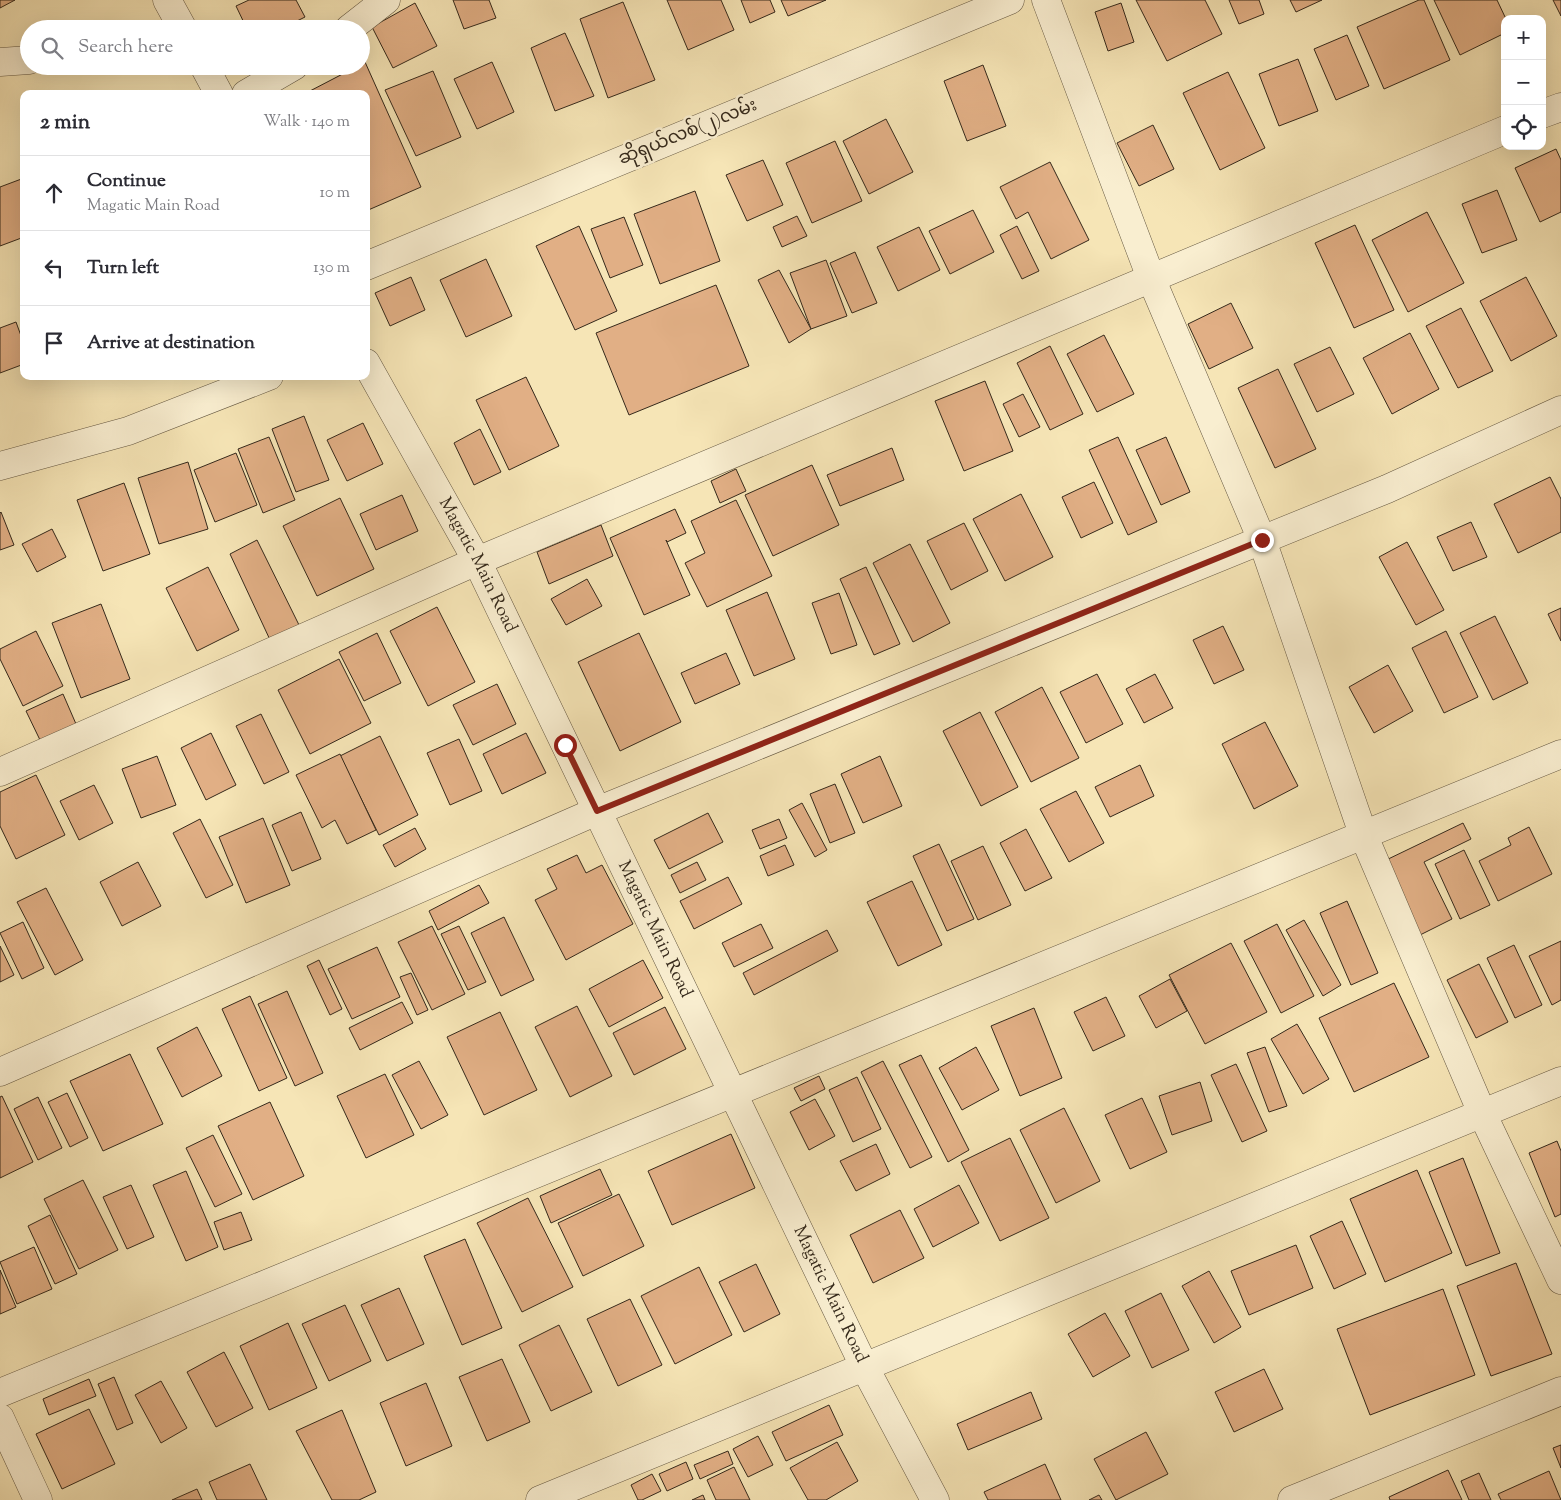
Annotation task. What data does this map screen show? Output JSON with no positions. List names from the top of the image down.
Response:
{
  "streets": {
    "street": ["ဆိုရှယ်လစ်(၂)လမ်း", "Magatic Main Road"]
  },
  "page": {
    "map_buttons": ["+", "−"],
    "search": "Search here",
    "heading": ["2 min", "Walk · 140 m"],
    "list": [
      ["Continue", "Magatic Main Road", "10 m"],
      ["Turn left", "130 m"],
      "Arrive at destination"
    ]
  }
}
